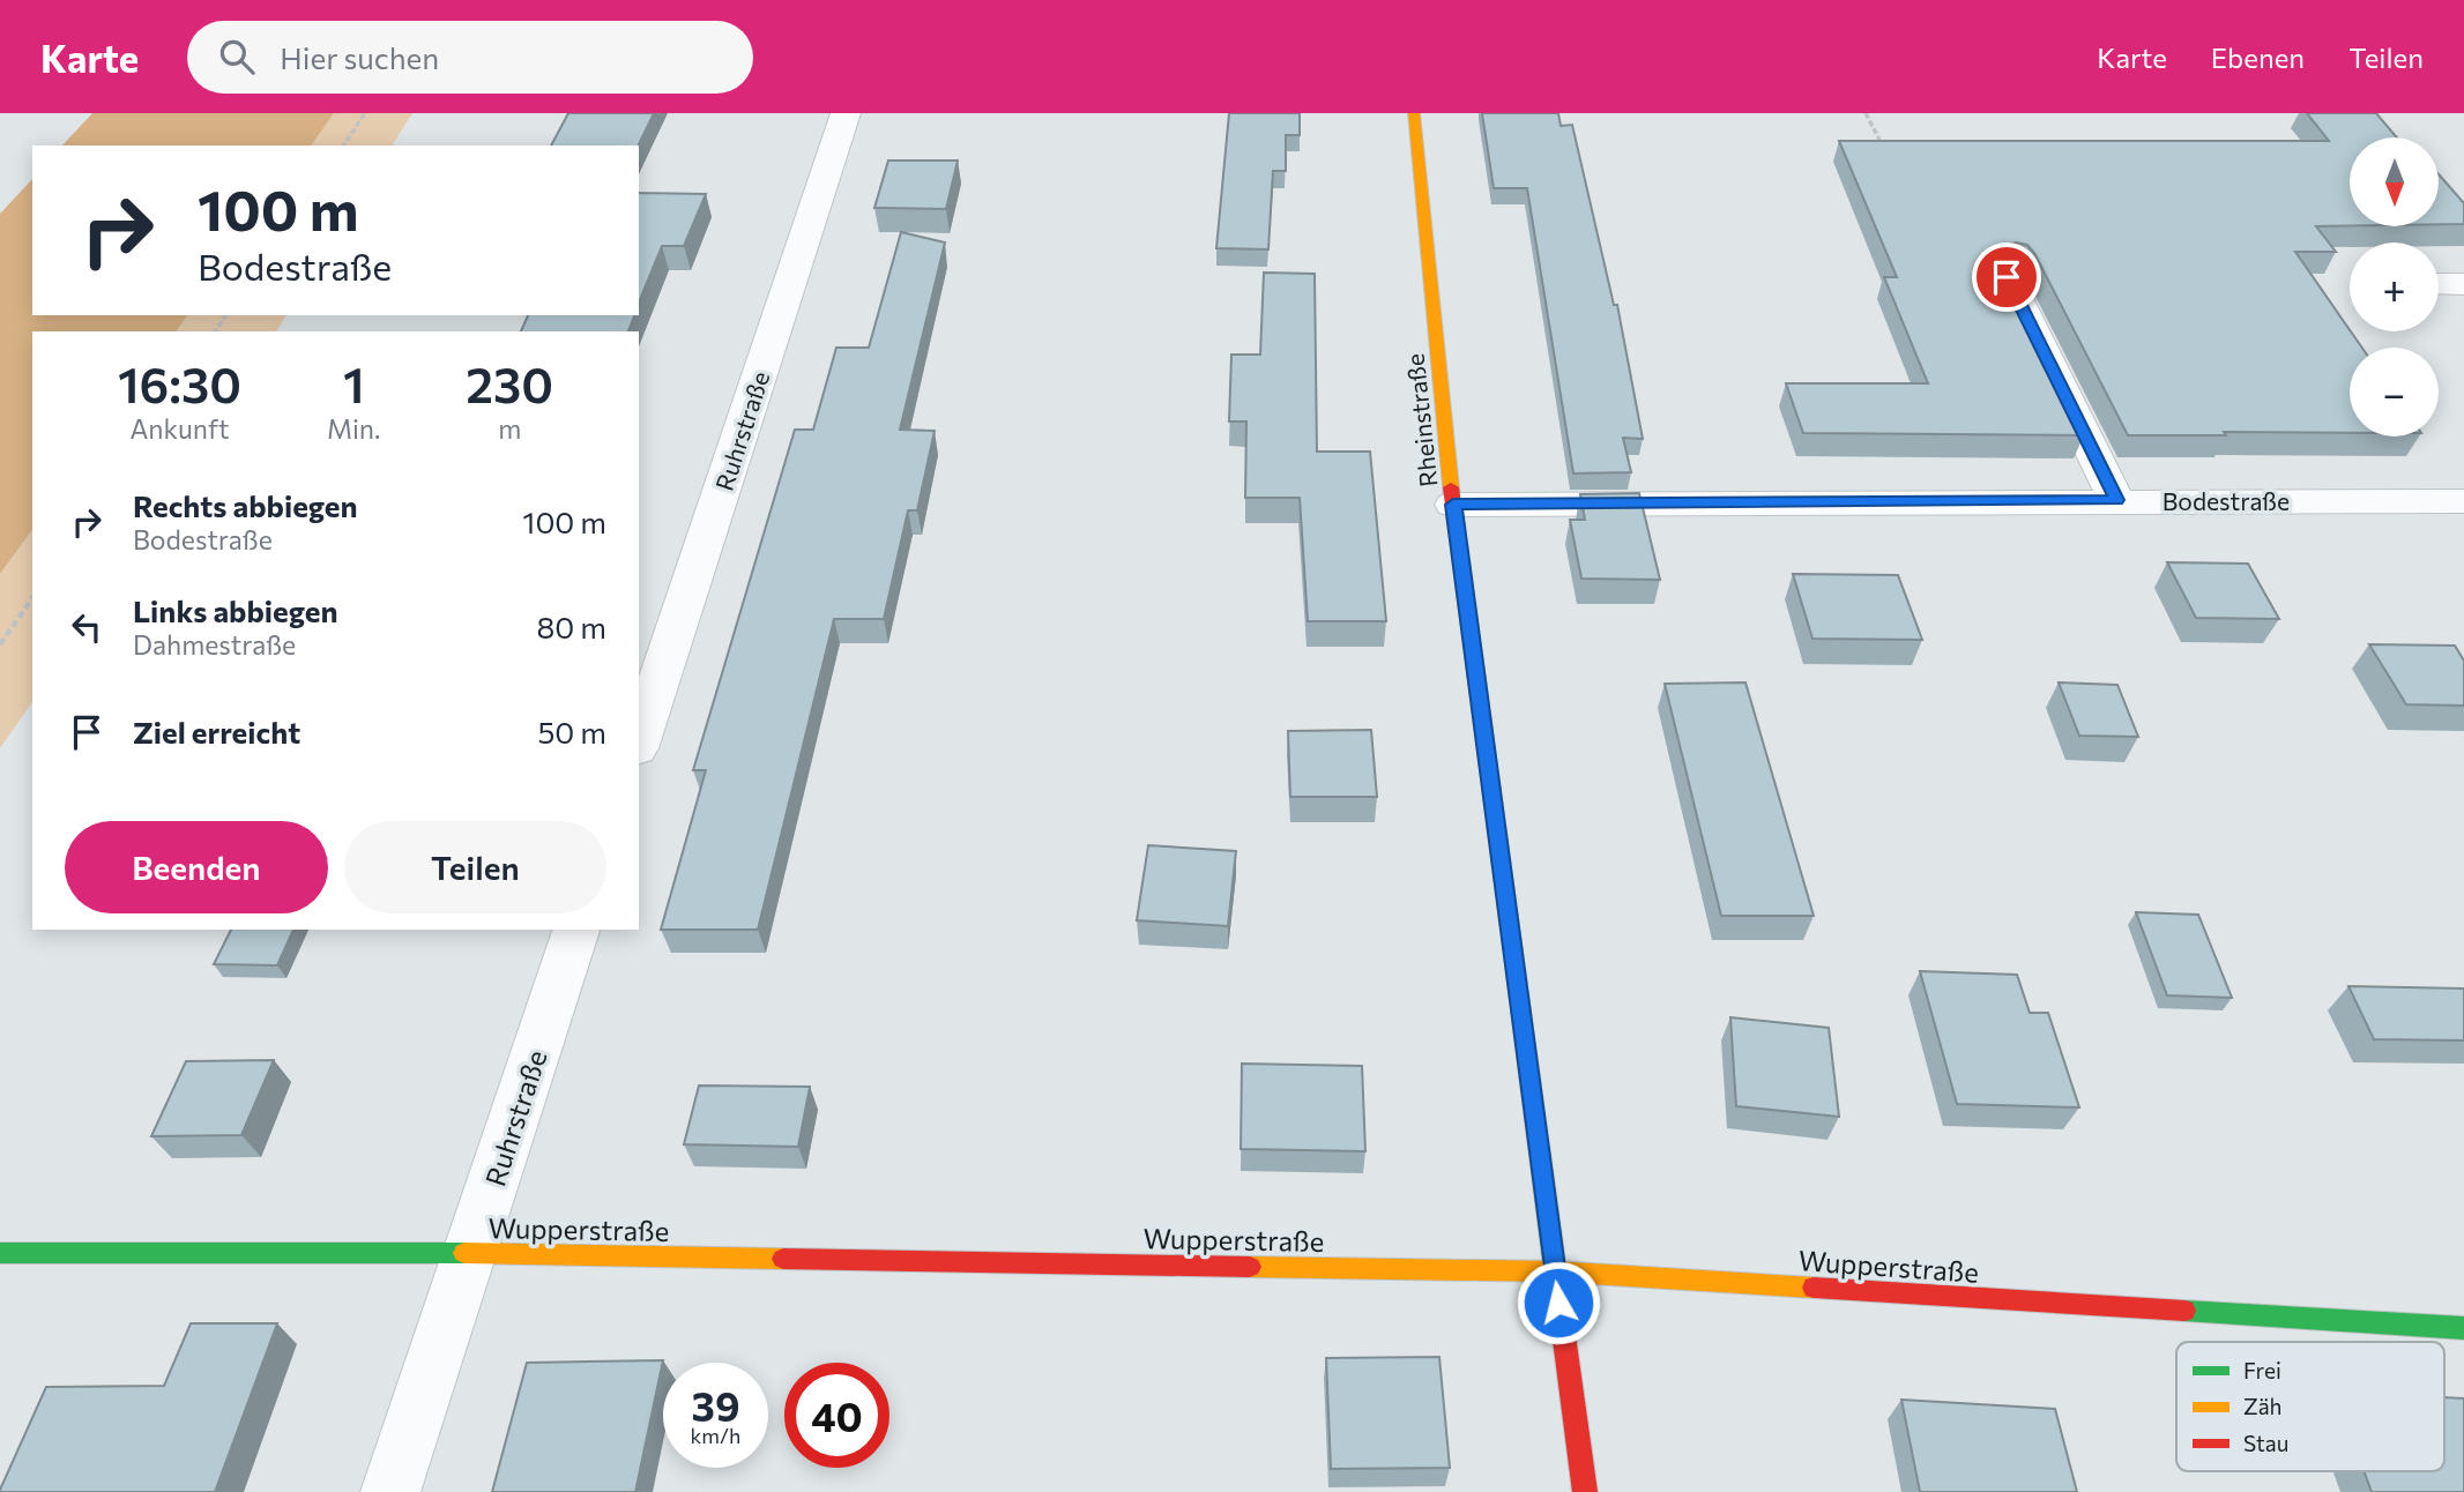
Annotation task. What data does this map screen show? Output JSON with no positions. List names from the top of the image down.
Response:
{
  "streets": {
    "street": [
      "Rheinstraße",
      "Ruhrstraße",
      "Bodestraße",
      "Wupperstraße"
    ]
  },
  "crossings": [
    ["Rheinstraße", "Bodestraße"],
    ["Rheinstraße", "Wupperstraße"],
    ["Ruhrstraße", "Wupperstraße"]
  ],
  "legend": ["Frei", "Zäh", "Stau"],
  "north": "bottom",
  "page": {
    "header": "Karte",
    "search": "Hier suchen",
    "nav": ["Karte", "Ebenen", "Teilen"],
    "map_buttons": ["+", "−"],
    "turn": ["100 m", "Bodestraße"],
    "eta": [
      "16:30",
      "Ankunft",
      "1",
      "Min.",
      "230",
      "m"
    ],
    "list": [
      {
        "name": "Rechts abbiegen",
        "note": "Bodestraße",
        "value": "100 m"
      },
      {
        "name": "Links abbiegen",
        "note": "Dahmestraße",
        "value": "80 m"
      },
      {
        "name": "Ziel erreicht",
        "value": "50 m"
      }
    ],
    "buttons": ["Beenden", "Teilen"],
    "speed": "39 km/h",
    "limit": "40"
  }
}
